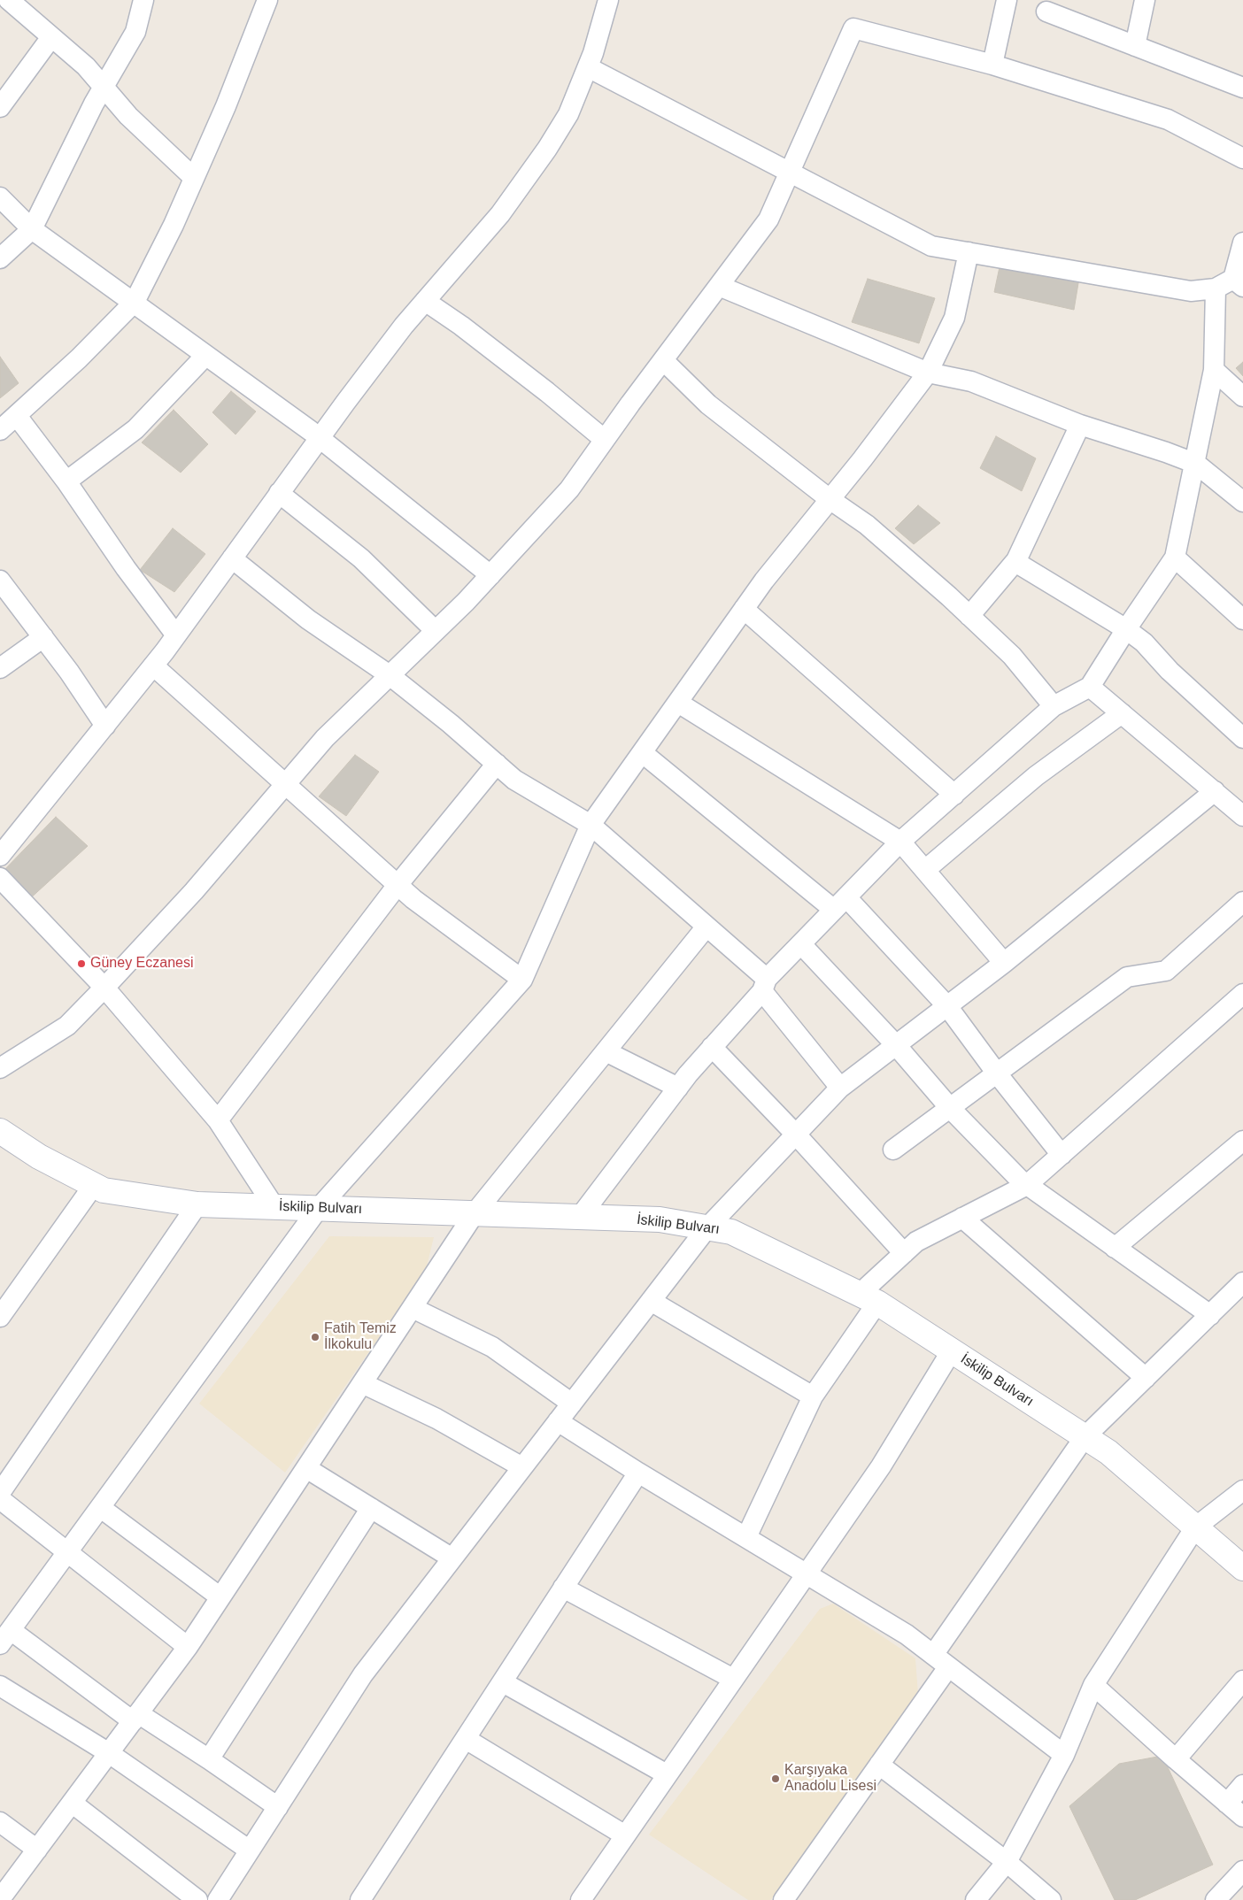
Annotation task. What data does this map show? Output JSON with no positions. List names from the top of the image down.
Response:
{
  "streets": {
    "main road": ["İskilip Bulvarı"]
  },
  "places": ["Güney Eczanesi", "Fatih Temiz İlkokulu", "Karşıyaka Anadolu Lisesi"]
}
